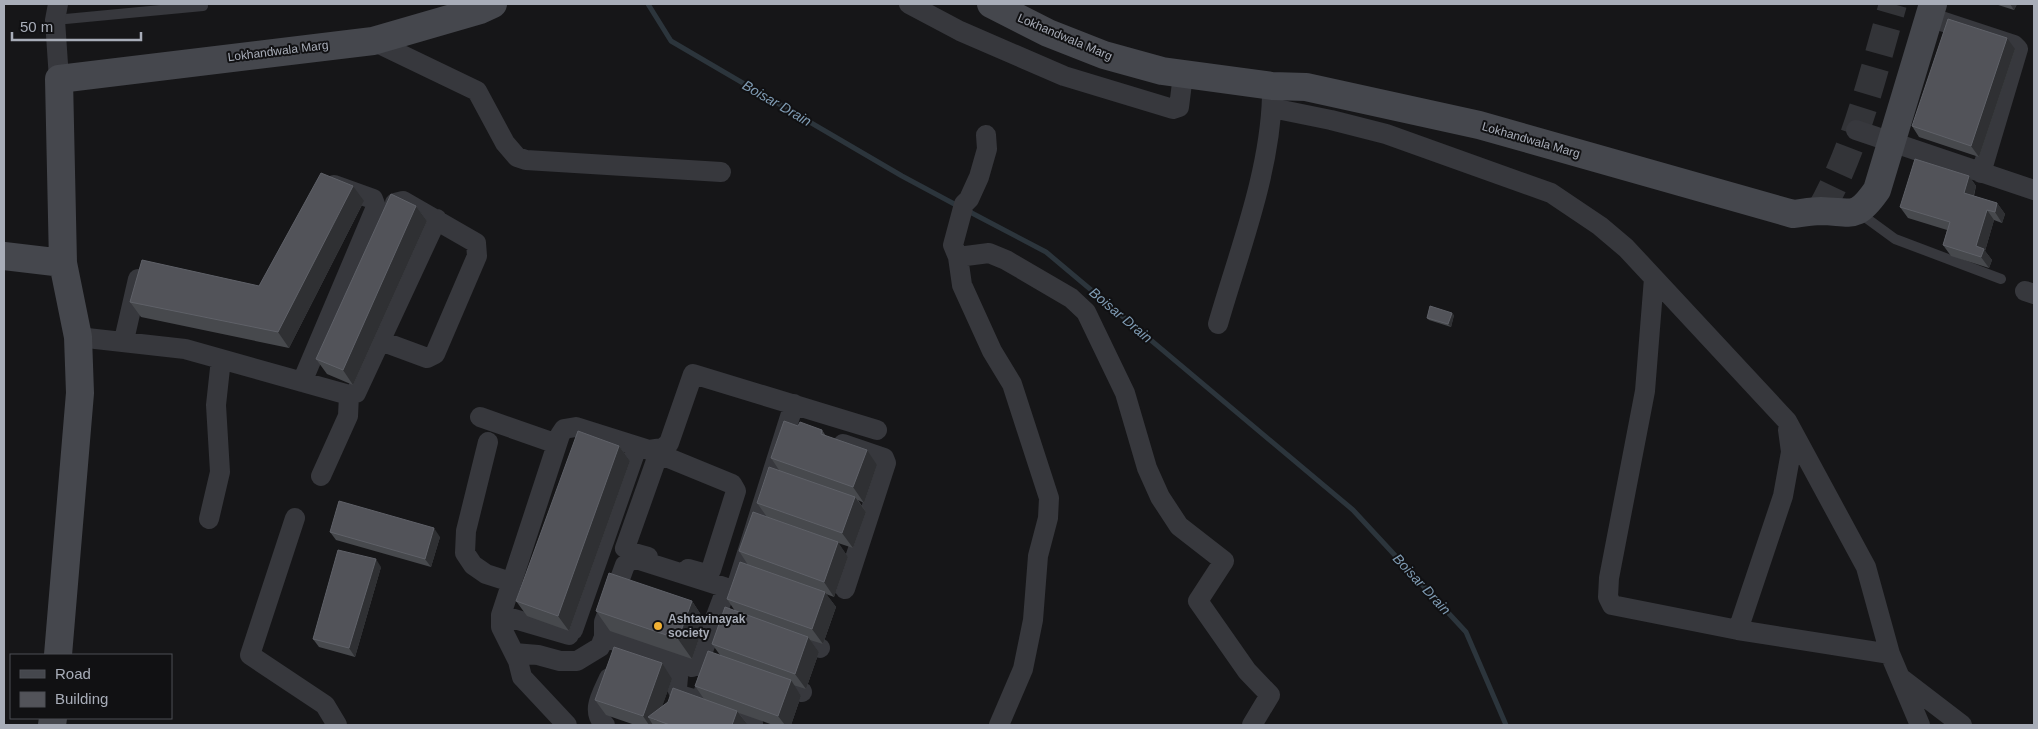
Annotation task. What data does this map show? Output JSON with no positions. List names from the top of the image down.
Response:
{
  "streets": {
    "street": ["Lokhandwala Marg"]
  },
  "water": ["Boisar Drain"],
  "places": ["Ashtavinayak society"],
  "legend": ["Road", "Building"],
  "scale_bar": "50 m"
}
